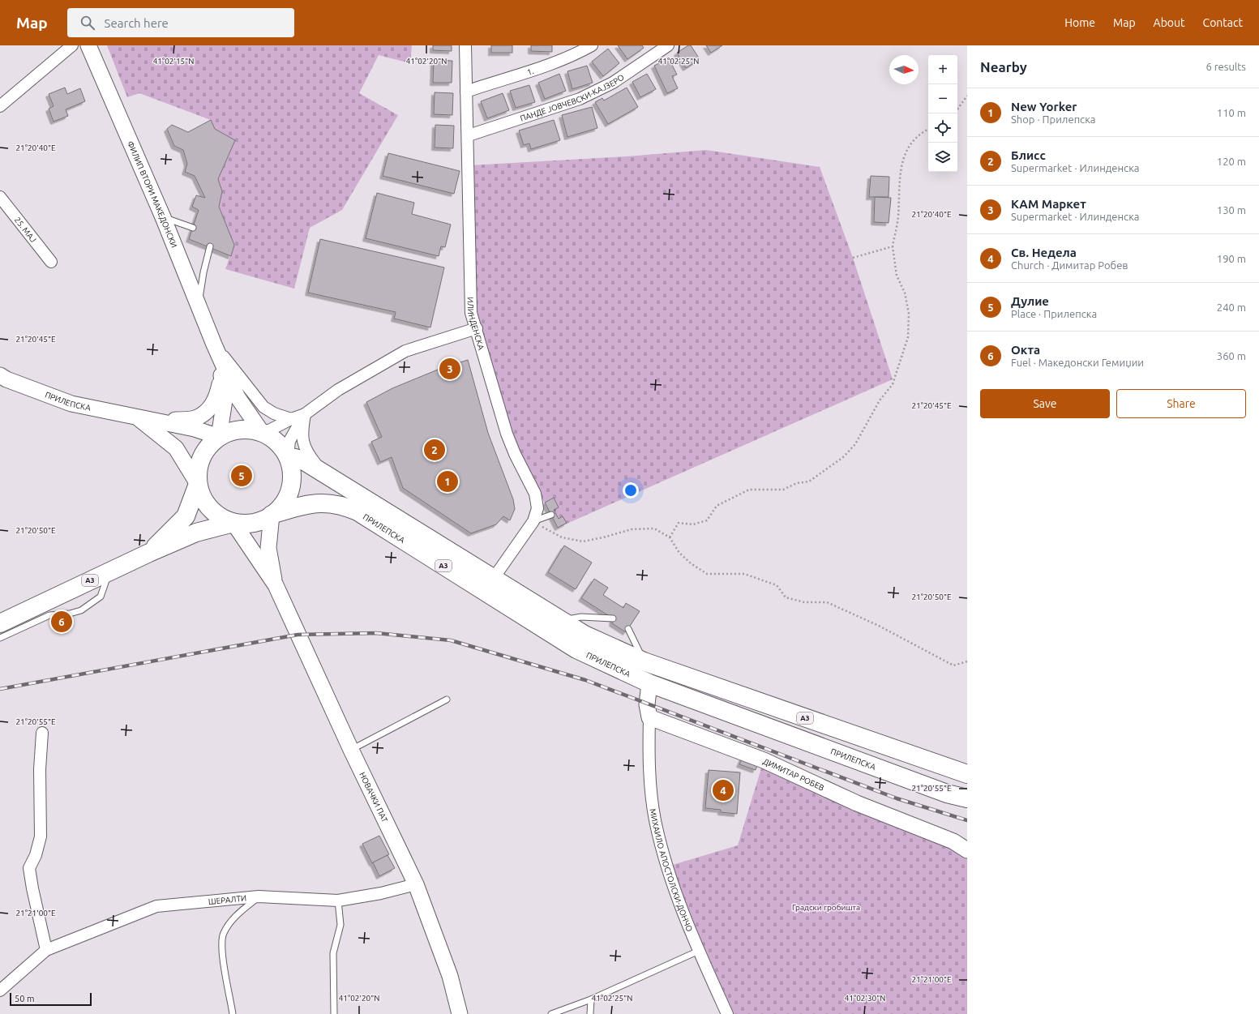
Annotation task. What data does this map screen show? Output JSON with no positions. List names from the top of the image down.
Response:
{
  "streets": {
    "main road": [
      "ФИЛИП ВТОРИ МАКЕДОНСКИ",
      "ПРИЛЕПСКА",
      "A3",
      "ДИМИТАР РОБЕВ",
      "НОВАЧКИ ПАТ"
    ],
    "street": [
      "1.",
      "ПАНДЕ ЈОВЧЕВСКИ-КАЈЗЕРО",
      "25. МАЈ",
      "ИЛИНДЕНСКА",
      "МИХАИЛО АПОСТОЛСКИ-ДОНЧО",
      "ШЕРАЛТИ"
    ]
  },
  "crossings": [
    ["1.", "ИЛИНДЕНСКА"],
    ["ПАНДЕ ЈОВЧЕВСКИ-КАЈЗЕРО", "ИЛИНДЕНСКА"],
    ["ИЛИНДЕНСКА", "ПРИЛЕПСКА"],
    ["ПРИЛЕПСКА", "A3"],
    ["ДИМИТАР РОБЕВ", "МИХАИЛО АПОСТОЛСКИ-ДОНЧО"],
    ["НОВАЧКИ ПАТ", "ШЕРАЛТИ"]
  ],
  "parks": ["Градски гробишта"],
  "scale_bar": "50 m",
  "north": "right",
  "page": {
    "header": "Map",
    "search": "Search here",
    "nav": [
      "Home",
      "Map",
      "About",
      "Contact"
    ],
    "heading": ["Nearby", "6 results"],
    "map_buttons": ["+", "−"],
    "list": [
      {
        "mark": "1",
        "name": "New Yorker",
        "note": "Shop · Прилепска",
        "value": "110 m"
      },
      {
        "mark": "2",
        "name": "Блисс",
        "note": "Supermarket · Илинденска",
        "value": "120 m"
      },
      {
        "mark": "3",
        "name": "КАМ Маркет",
        "note": "Supermarket · Илинденска",
        "value": "130 m"
      },
      {
        "mark": "4",
        "name": "Св. Недела",
        "note": "Church · Димитар Робев",
        "value": "190 m"
      },
      {
        "mark": "5",
        "name": "Дулие",
        "note": "Place · Прилепска",
        "value": "240 m"
      },
      {
        "mark": "6",
        "name": "Окта",
        "note": "Fuel · Македонски Гемиџии",
        "value": "360 m"
      }
    ],
    "pins": [
      "3",
      "2",
      "5",
      "1",
      "6",
      "4"
    ],
    "buttons": ["Save", "Share"],
    "scale": "50 m"
  },
  "coordinates": [
    "41°02'15\"N",
    "41°02'20\"N",
    "41°02'25\"N",
    "21°20'40\"E",
    "21°20'45\"E",
    "21°20'50\"E",
    "21°20'55\"E",
    "21°21'00\"E",
    "41°02'30\"N"
  ]
}
